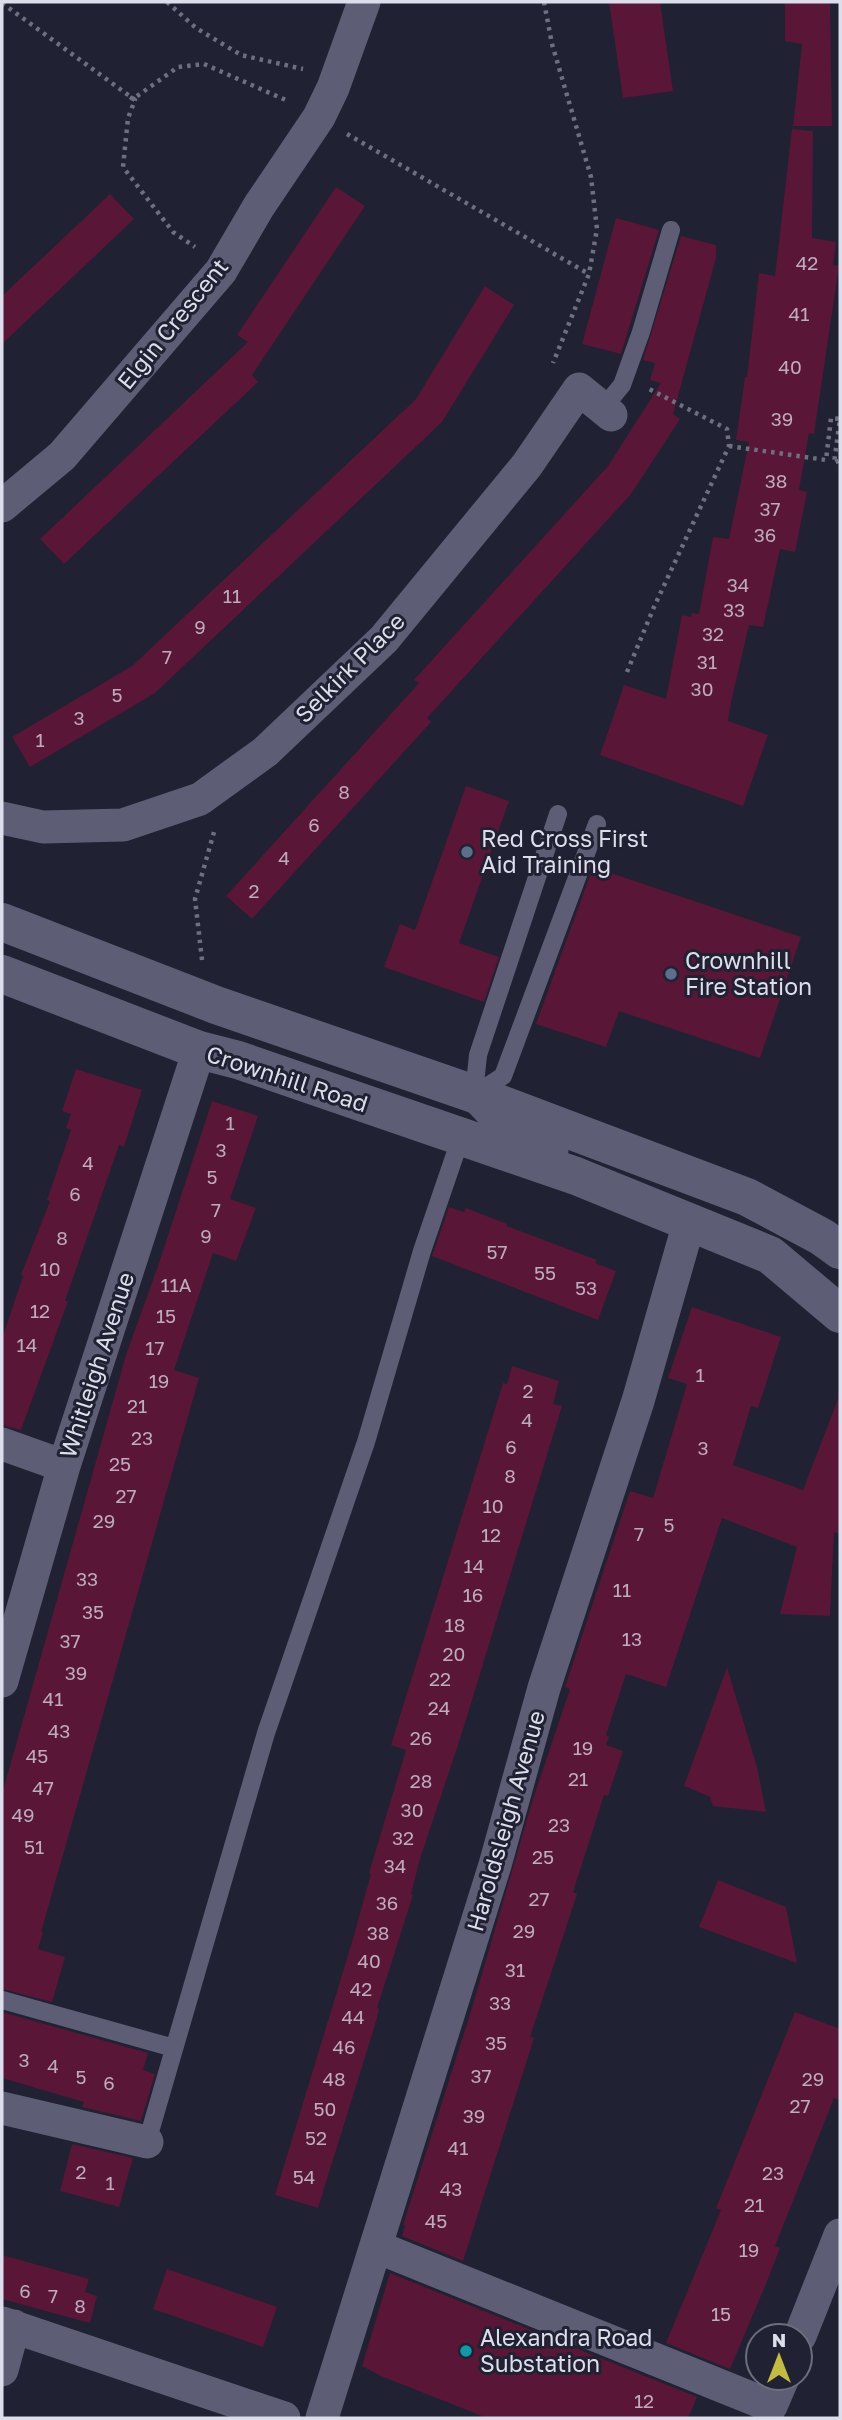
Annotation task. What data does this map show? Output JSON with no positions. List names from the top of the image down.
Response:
{
  "streets": {
    "main road": ["Crownhill Road"],
    "street": [
      "Elgin Crescent",
      "Selkirk Place",
      "Whitleigh Avenue",
      "Haroldsleigh Avenue"
    ]
  },
  "crossings": [
    ["Crownhill Road", "Whitleigh Avenue"],
    ["Crownhill Road", "Haroldsleigh Avenue"]
  ],
  "places": ["Red Cross First Aid Training", "Crownhill Fire Station", "Alexandra Road Substation"],
  "house_numbers": [
    "42",
    "41",
    "40",
    "39",
    "38",
    "37",
    "36",
    "34",
    "11",
    "33",
    "9",
    "32",
    "7",
    "31",
    "30",
    "5",
    "3",
    "1",
    "8",
    "6",
    "4",
    "2",
    "1",
    "3",
    "4",
    "5",
    "6",
    "7",
    "9",
    "8",
    "57",
    "10",
    "55",
    "11A",
    "53",
    "12",
    "15",
    "14",
    "17",
    "1",
    "19",
    "2",
    "21",
    "4",
    "23",
    "6",
    "3",
    "25",
    "8",
    "27",
    "10",
    "29",
    "5",
    "7",
    "12",
    "14",
    "33",
    "11",
    "16",
    "35",
    "18",
    "13",
    "37",
    "20",
    "39",
    "22",
    "41",
    "24",
    "43",
    "26",
    "19",
    "45",
    "21",
    "28",
    "47",
    "30",
    "49",
    "23",
    "32",
    "51",
    "25",
    "34",
    "27",
    "36",
    "29",
    "38",
    "40",
    "31",
    "42",
    "33",
    "44",
    "35",
    "46",
    "3",
    "4",
    "37",
    "5",
    "48",
    "29",
    "6",
    "27",
    "50",
    "39",
    "52",
    "41",
    "2",
    "23",
    "54",
    "1",
    "43",
    "21",
    "45",
    "19",
    "6",
    "7",
    "8",
    "15",
    "12"
  ],
  "north": "top"
}
